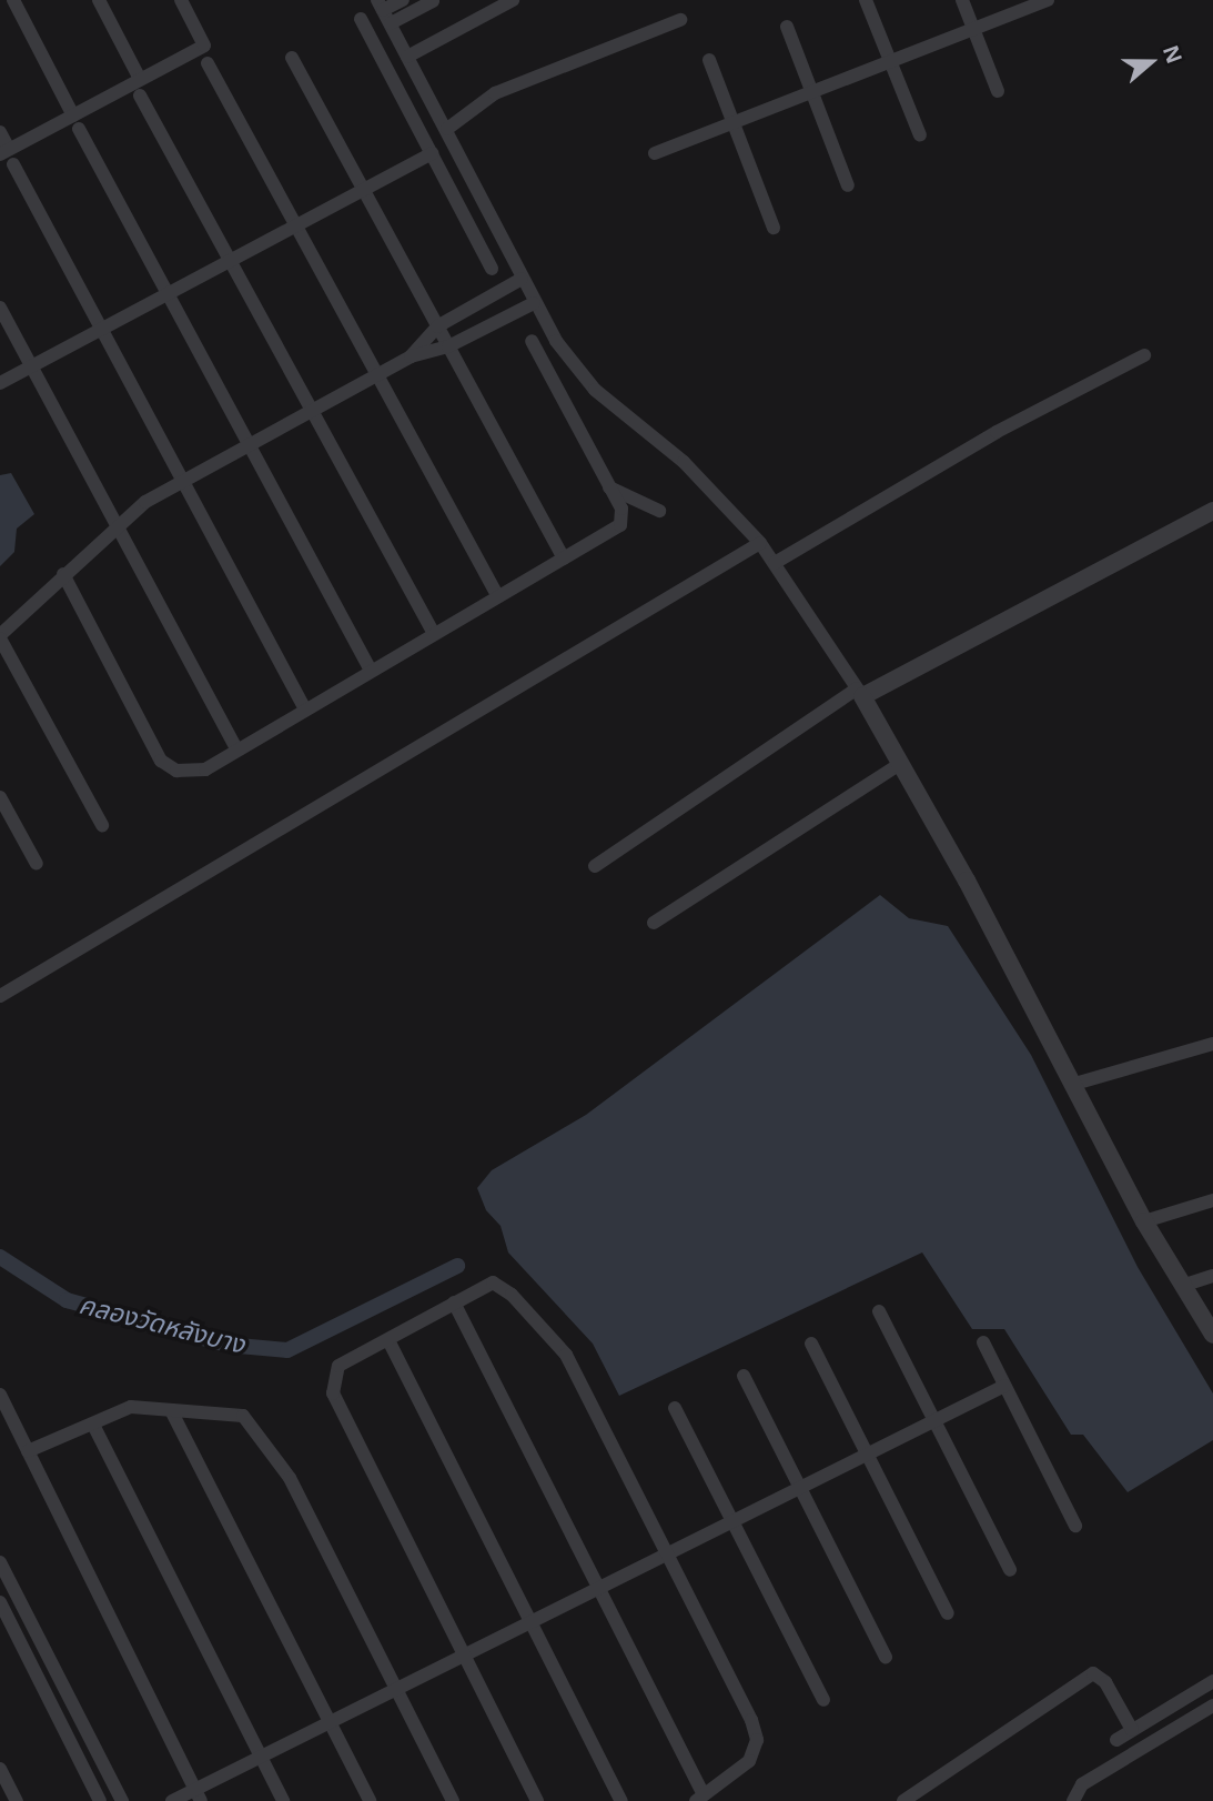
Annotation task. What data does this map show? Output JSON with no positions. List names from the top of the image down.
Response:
{
  "water": ["คลองวัดหลังบาง"],
  "north": "right"
}
